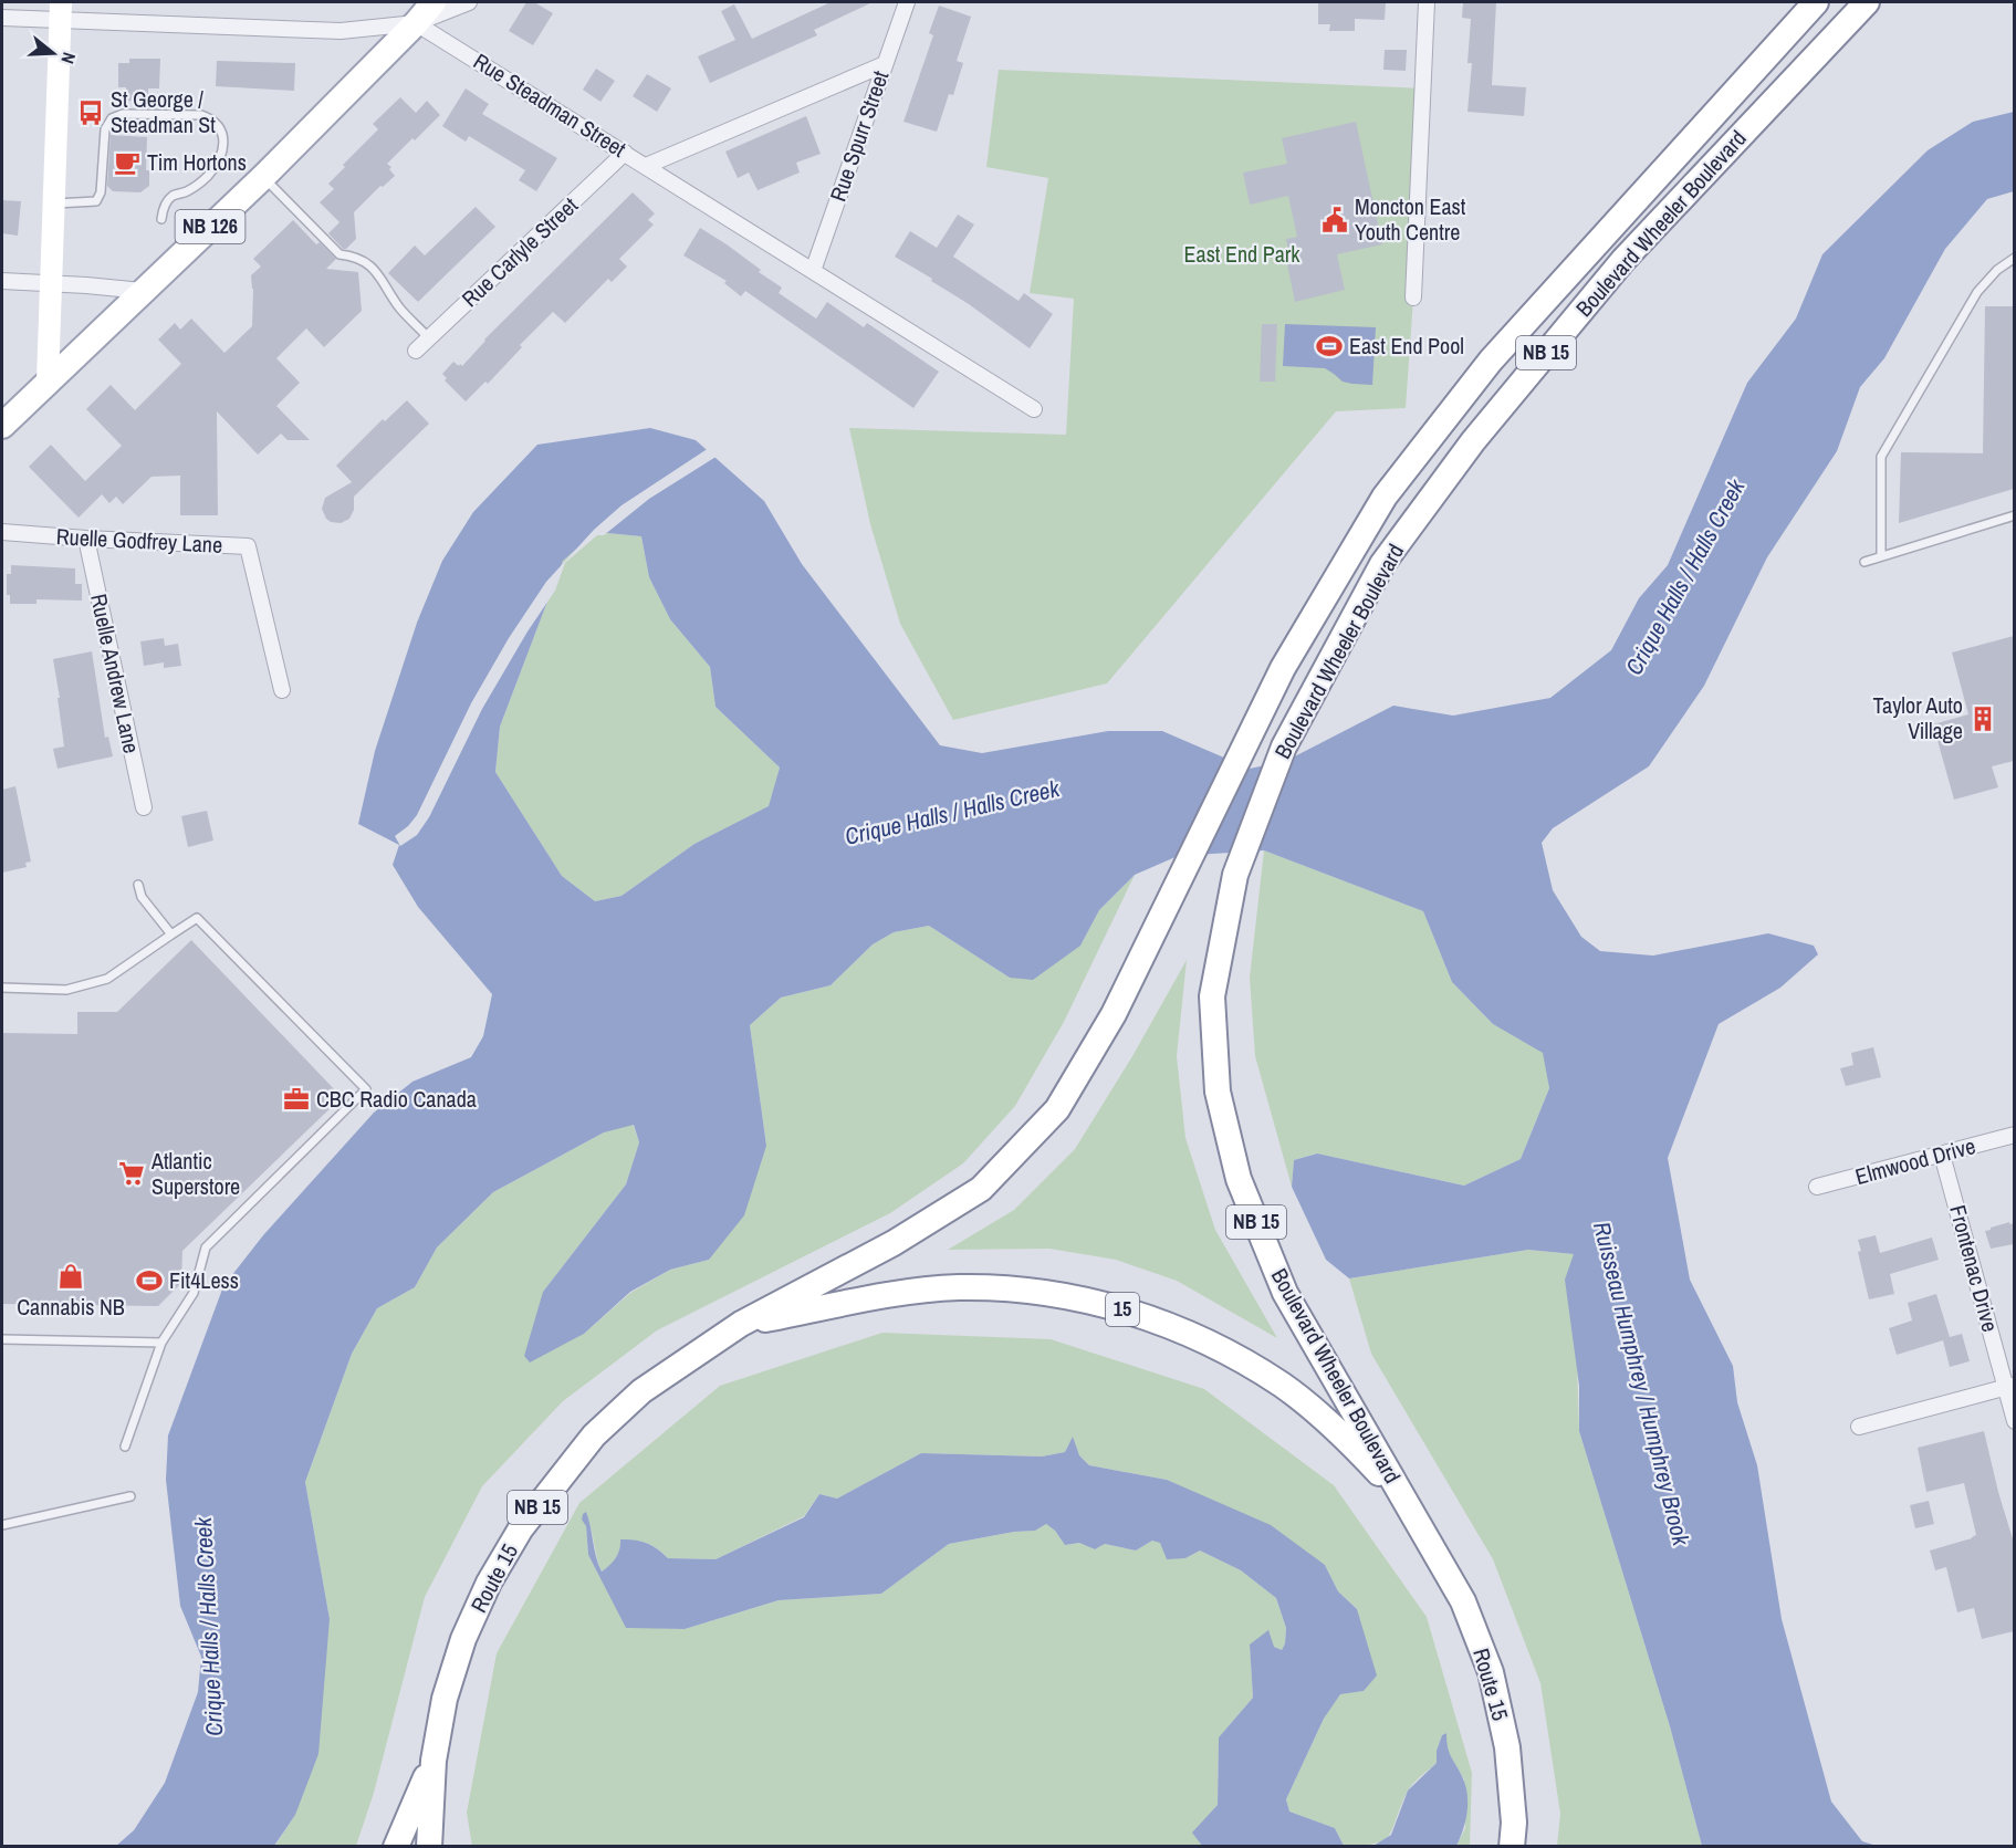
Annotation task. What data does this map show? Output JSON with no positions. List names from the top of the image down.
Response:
{
  "streets": {
    "main road": [
      "Boulevard Wheeler Boulevard",
      "NB 126",
      "NB 15",
      "15",
      "Route 15"
    ],
    "street": [
      "Rue Steadman Street",
      "Rue Spurr Street",
      "Rue Carlyle Street",
      "Ruelle Godfrey Lane",
      "Ruelle Andrew Lane",
      "Elmwood Drive",
      "Frontenac Drive"
    ]
  },
  "crossings": [
    ["Rue Steadman Street", "Rue Spurr Street"],
    ["Rue Steadman Street", "NB 126"],
    ["Rue Steadman Street", "Rue Carlyle Street"],
    ["Boulevard Wheeler Boulevard", "15"],
    ["Boulevard Wheeler Boulevard", "Route 15"],
    ["NB 15", "Route 15"],
    ["Ruelle Godfrey Lane", "Ruelle Andrew Lane"],
    ["Elmwood Drive", "Frontenac Drive"],
    ["15", "Route 15"]
  ],
  "water": ["Crique Halls / Halls Creek", "Ruisseau Humphrey / Humphrey Brook"],
  "parks": ["East End Park"],
  "places": {
    "bus stop": ["St George / Steadman St"],
    "cafe": ["Tim Hortons"],
    "public building": ["Moncton East Youth Centre"],
    "sports": ["East End Pool", "Fit4Less"],
    "building": ["Taylor Auto Village"],
    "office": ["CBC Radio Canada"],
    "supermarket": ["Atlantic Superstore"],
    "shop": ["Cannabis NB"]
  },
  "north": "right"
}
